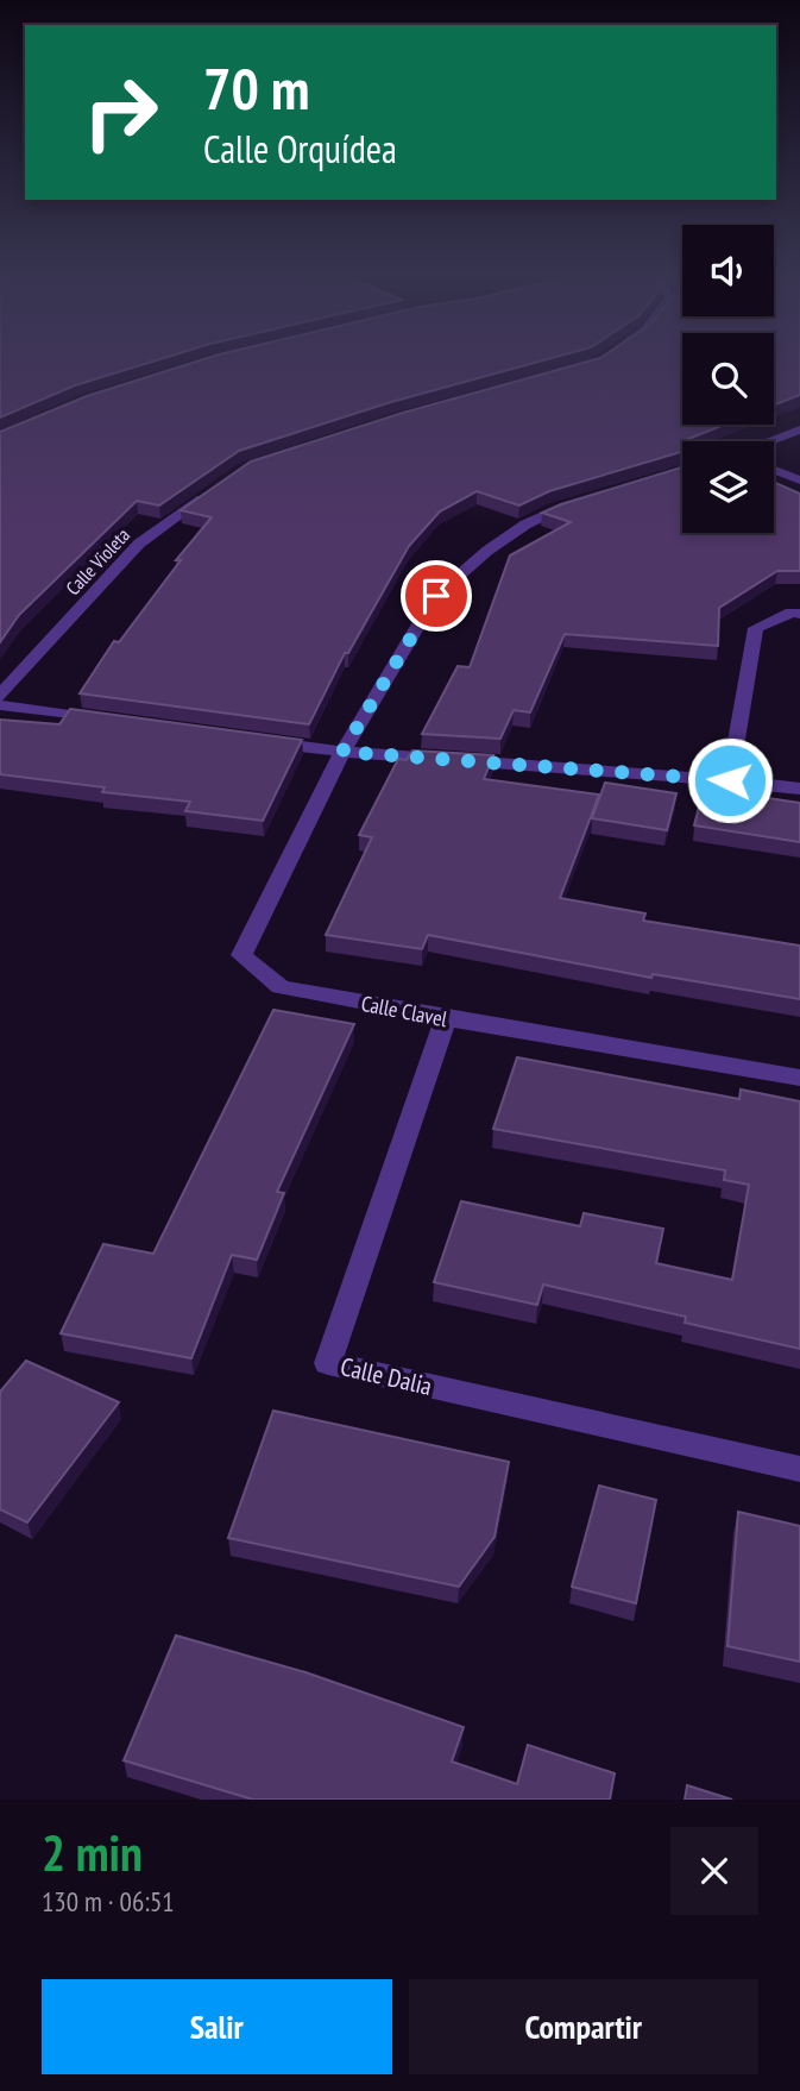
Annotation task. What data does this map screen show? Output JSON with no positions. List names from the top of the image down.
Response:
{
  "streets": {
    "street": ["Calle Violeta", "Calle Clavel", "Calle Dalia"]
  },
  "crossings": [
    ["Calle Clavel", "Calle Dalia"]
  ],
  "page": {
    "turn": ["70 m", "Calle Orquídea"],
    "heading": ["2 min", "130 m · 06:51"],
    "buttons": ["Salir", "Compartir"]
  }
}
